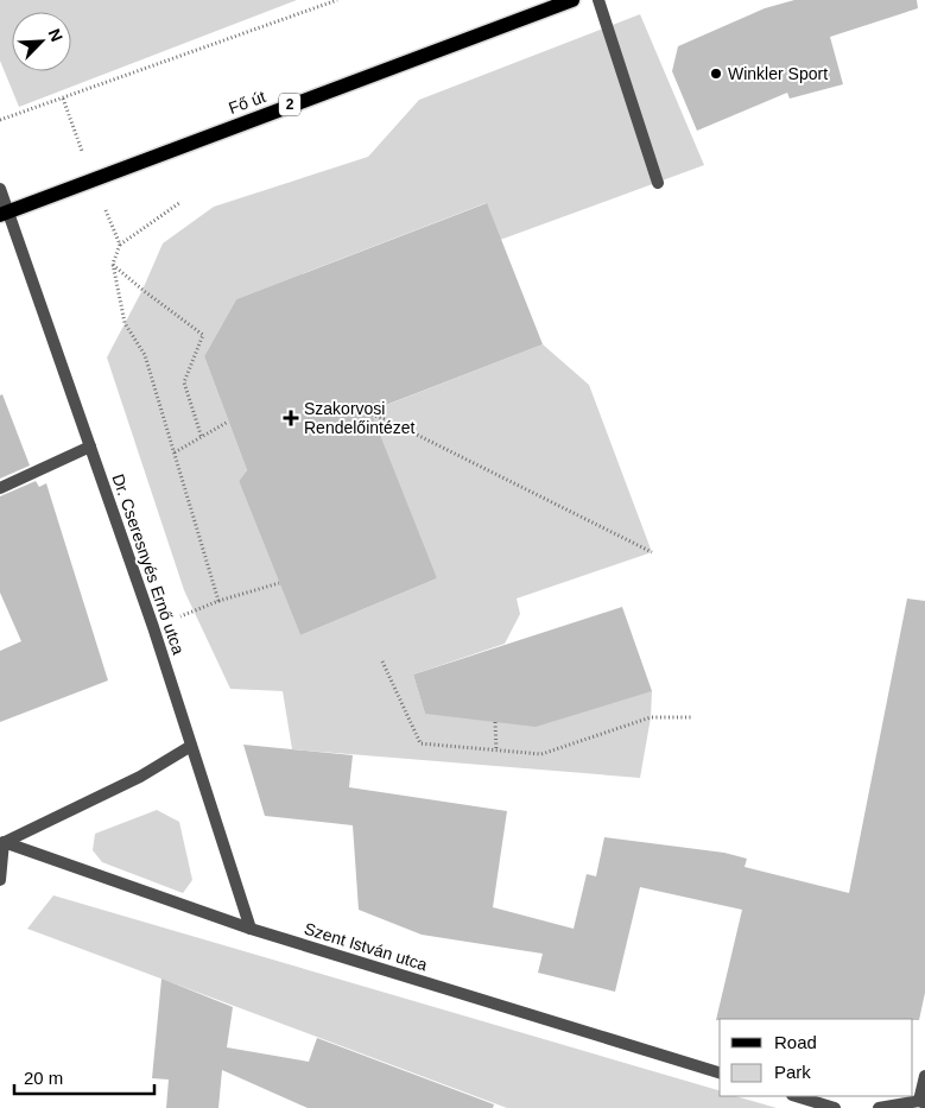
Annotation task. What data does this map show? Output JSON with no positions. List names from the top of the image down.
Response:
{
  "streets": {
    "main road": ["Fő út", "2"],
    "street": ["Dr. Cseresnyés Ernő utca", "Szent István utca"]
  },
  "crossings": [
    ["Fő út", "Dr. Cseresnyés Ernő utca"],
    ["Dr. Cseresnyés Ernő utca", "Szent István utca"]
  ],
  "places": {
    "other": ["Winkler Sport"],
    "health": ["Szakorvosi Rendelőintézet"]
  },
  "legend": ["Road", "Park"],
  "scale_bar": "20 m",
  "north": "top right"
}
